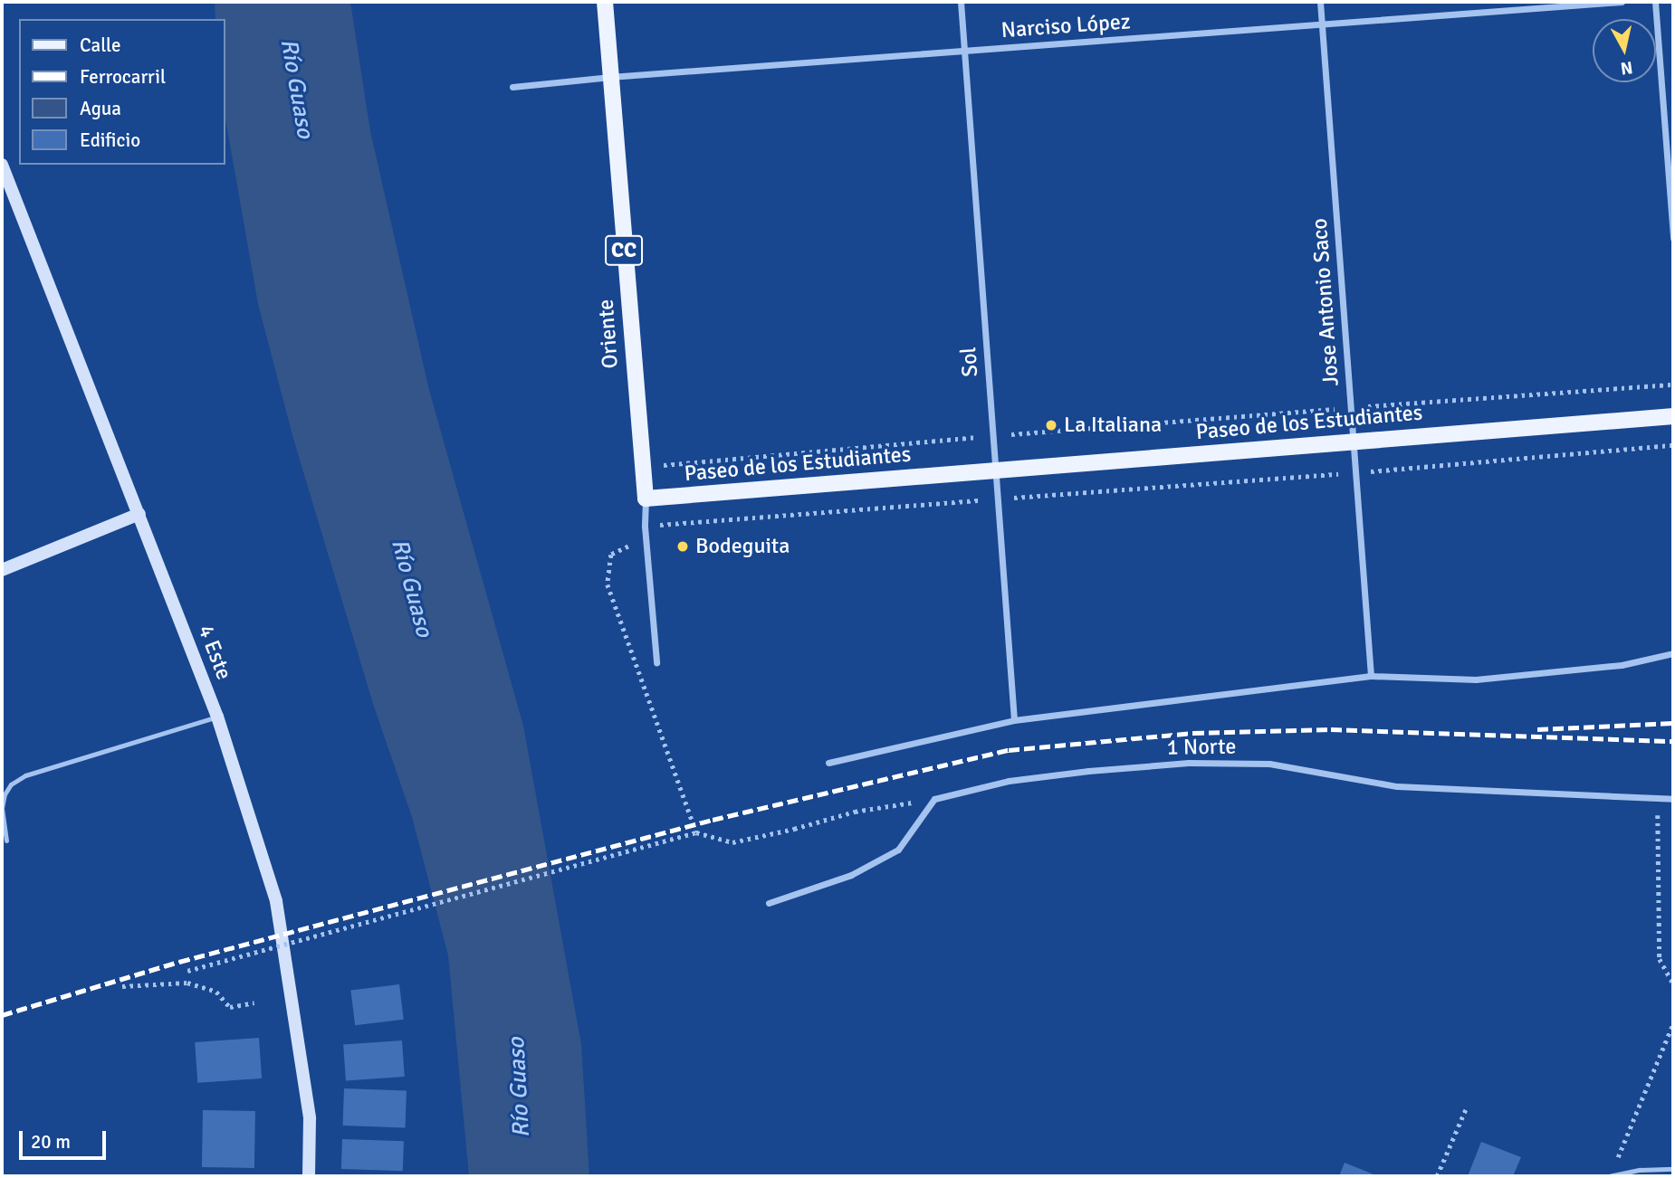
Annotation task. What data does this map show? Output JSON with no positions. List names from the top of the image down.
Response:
{
  "streets": {
    "main road": [
      "CC",
      "Oriente",
      "Paseo de los Estudiantes",
      "4 Este"
    ],
    "street": [
      "Narciso López",
      "Jose Antonio Saco",
      "Sol",
      "1 Norte"
    ]
  },
  "crossings": [
    ["Narciso López", "Jose Antonio Saco"],
    ["Narciso López", "Oriente"],
    ["Narciso López", "Sol"],
    ["Jose Antonio Saco", "Paseo de los Estudiantes"],
    ["Oriente", "Paseo de los Estudiantes"],
    ["Sol", "Paseo de los Estudiantes"]
  ],
  "water": ["Río Guaso"],
  "places": ["La Italiana", "Bodeguita"],
  "legend": [
    "Calle",
    "Ferrocarril",
    "Agua",
    "Edificio"
  ],
  "scale_bar": "20 m",
  "north": "bottom"
}
